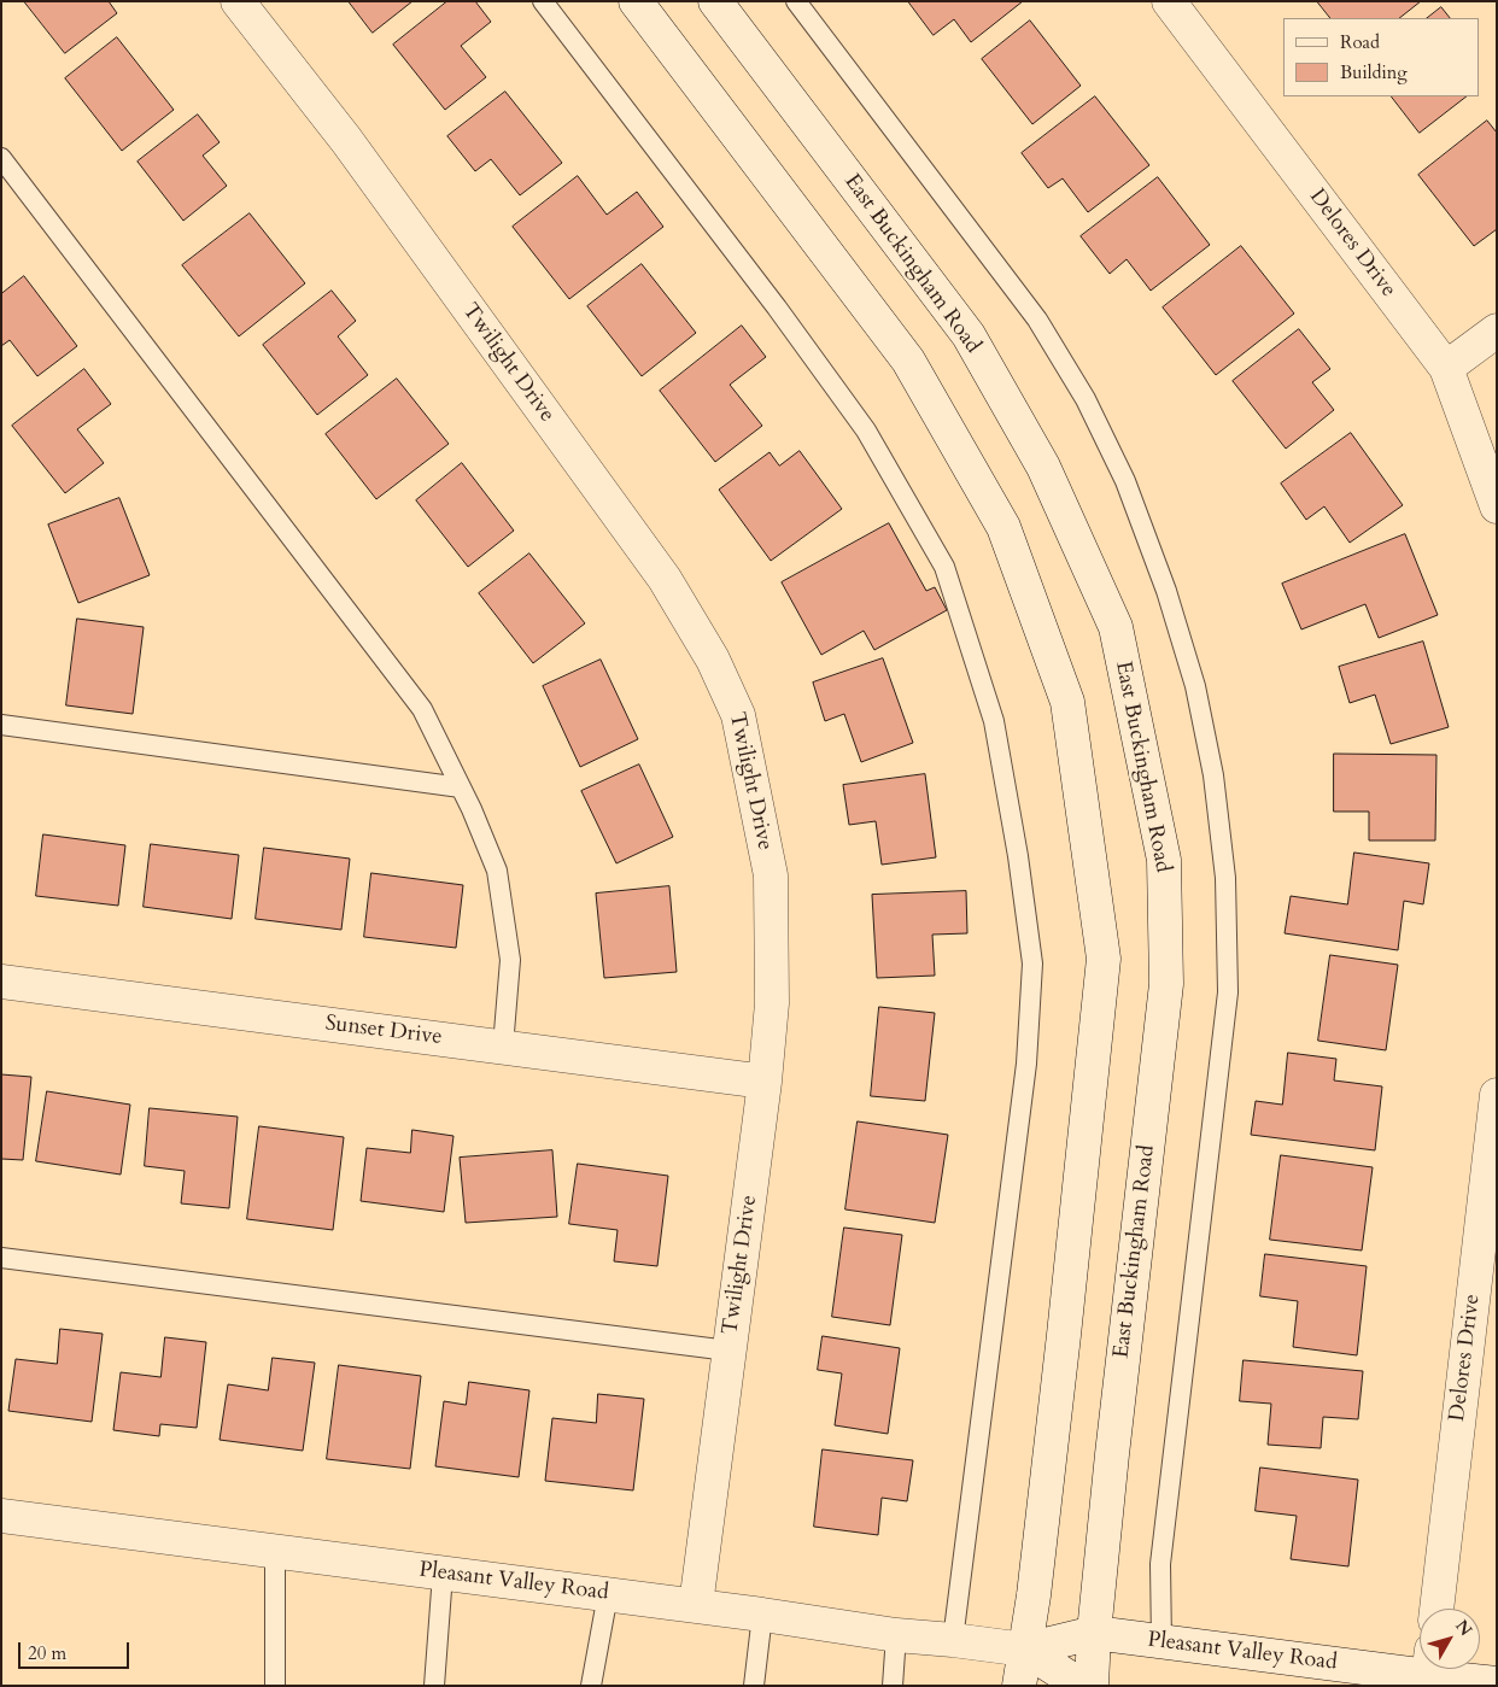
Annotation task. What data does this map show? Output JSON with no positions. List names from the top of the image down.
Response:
{
  "streets": {
    "street": [
      "Delores Drive",
      "East Buckingham Road",
      "Twilight Drive",
      "Sunset Drive",
      "Pleasant Valley Road"
    ]
  },
  "crossings": [
    ["East Buckingham Road", "Pleasant Valley Road"],
    ["Twilight Drive", "Sunset Drive"],
    ["Twilight Drive", "Pleasant Valley Road"]
  ],
  "legend": ["Road", "Building"],
  "scale_bar": "20 m",
  "north": "top right"
}
